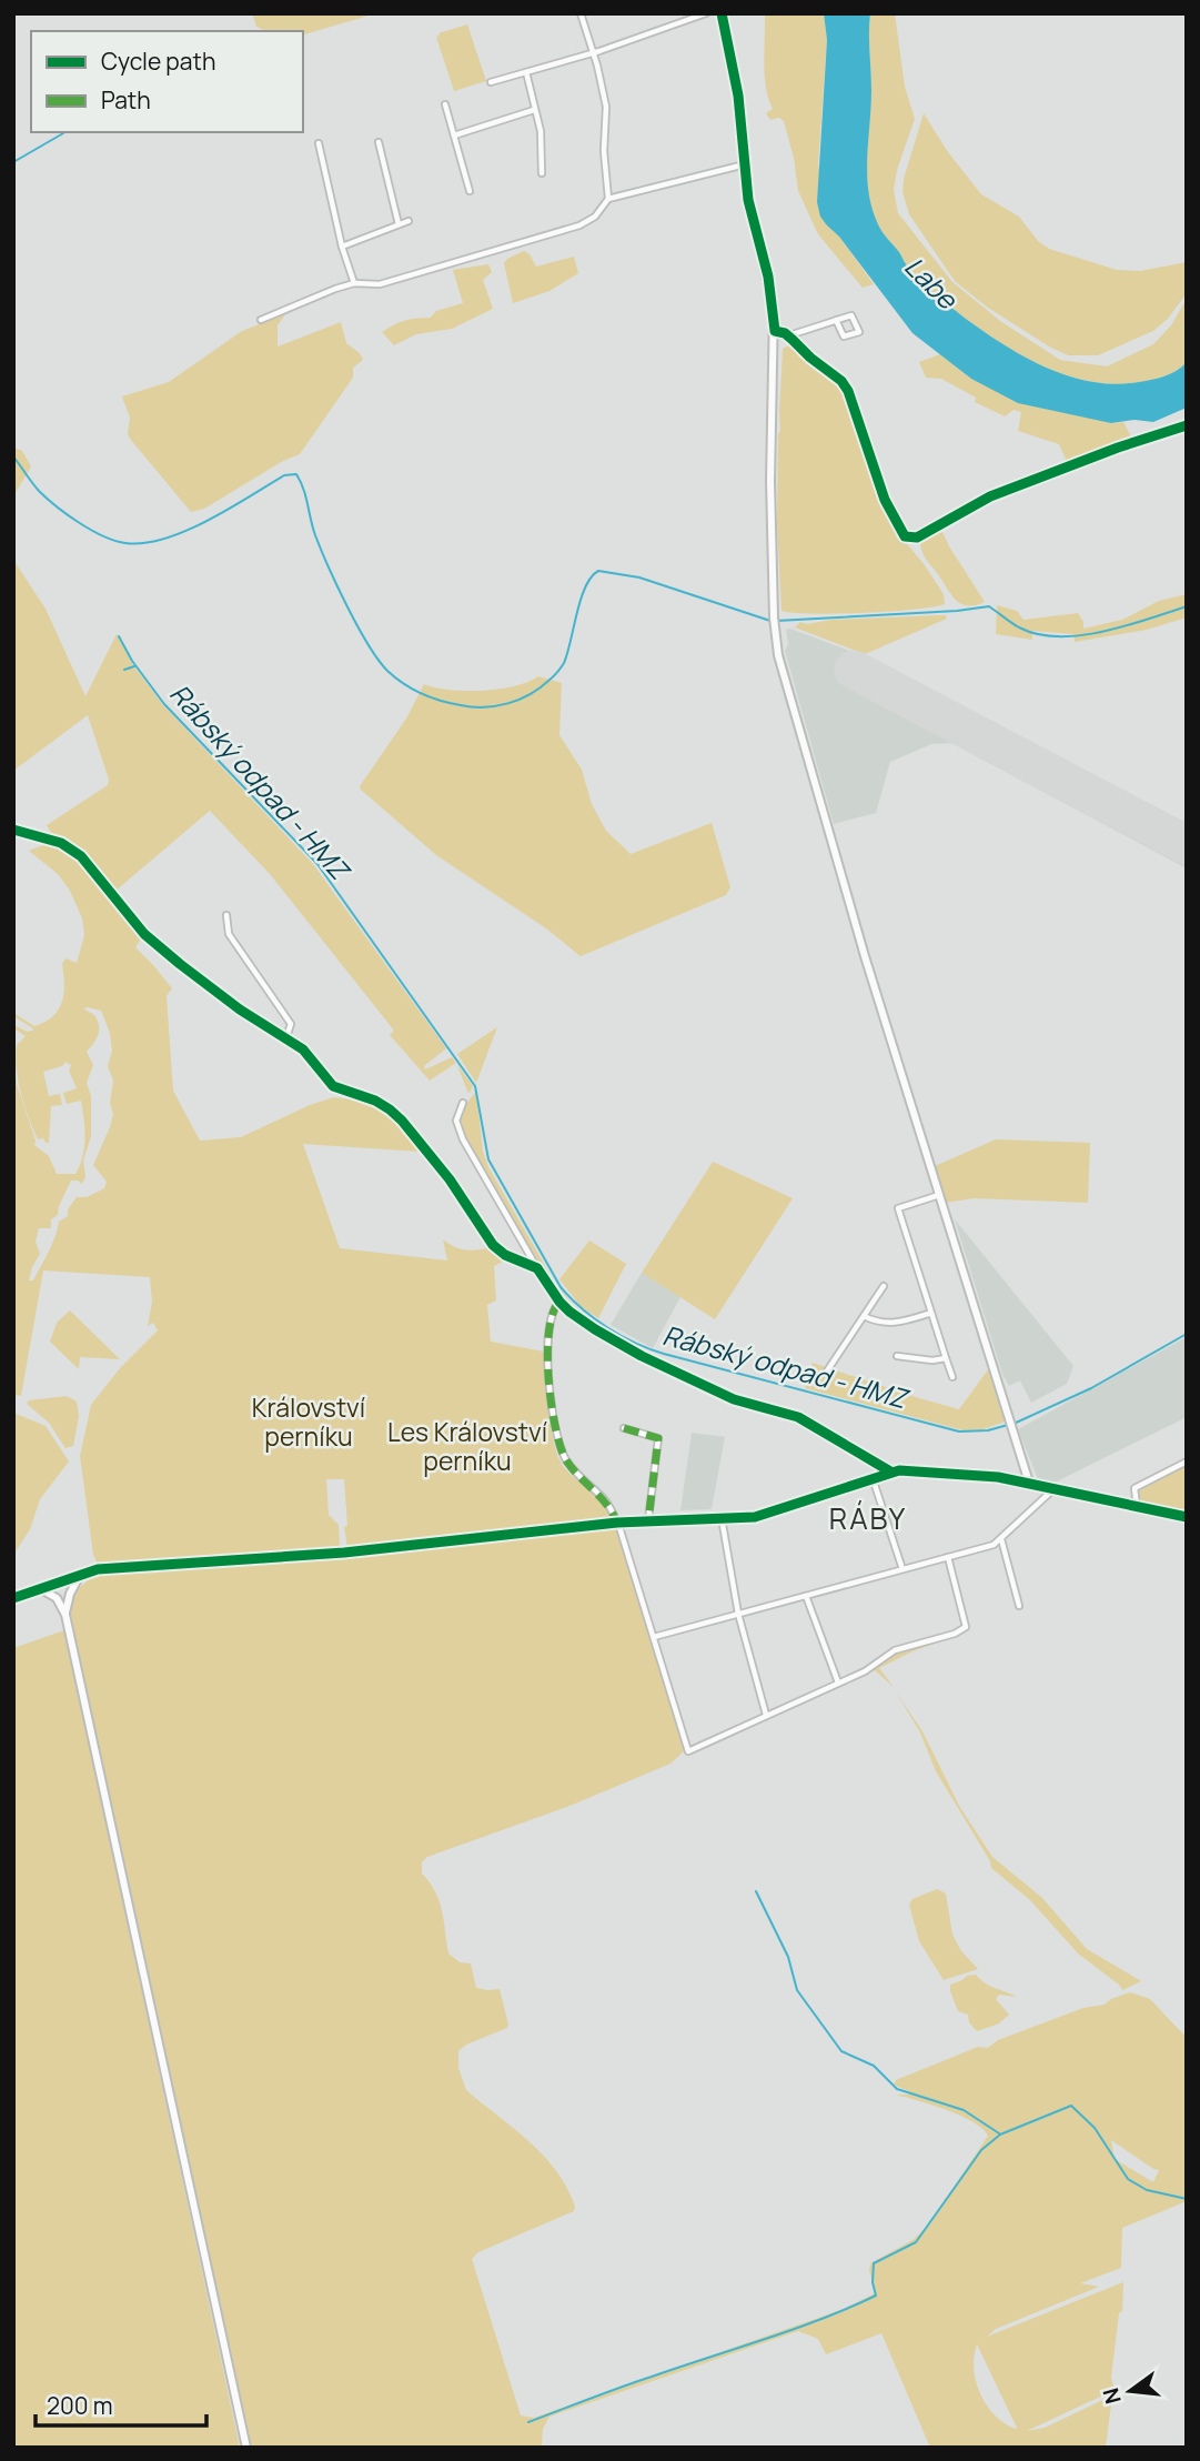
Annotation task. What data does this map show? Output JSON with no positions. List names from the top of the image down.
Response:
{
  "districts": ["RÁBY"],
  "water": ["Labe", "Rábský odpad - HMZ"],
  "parks": ["Království perníku", "Les Království perníku"],
  "legend": ["Cycle path", "Path"],
  "scale_bar": "200 m",
  "north": "left"
}
